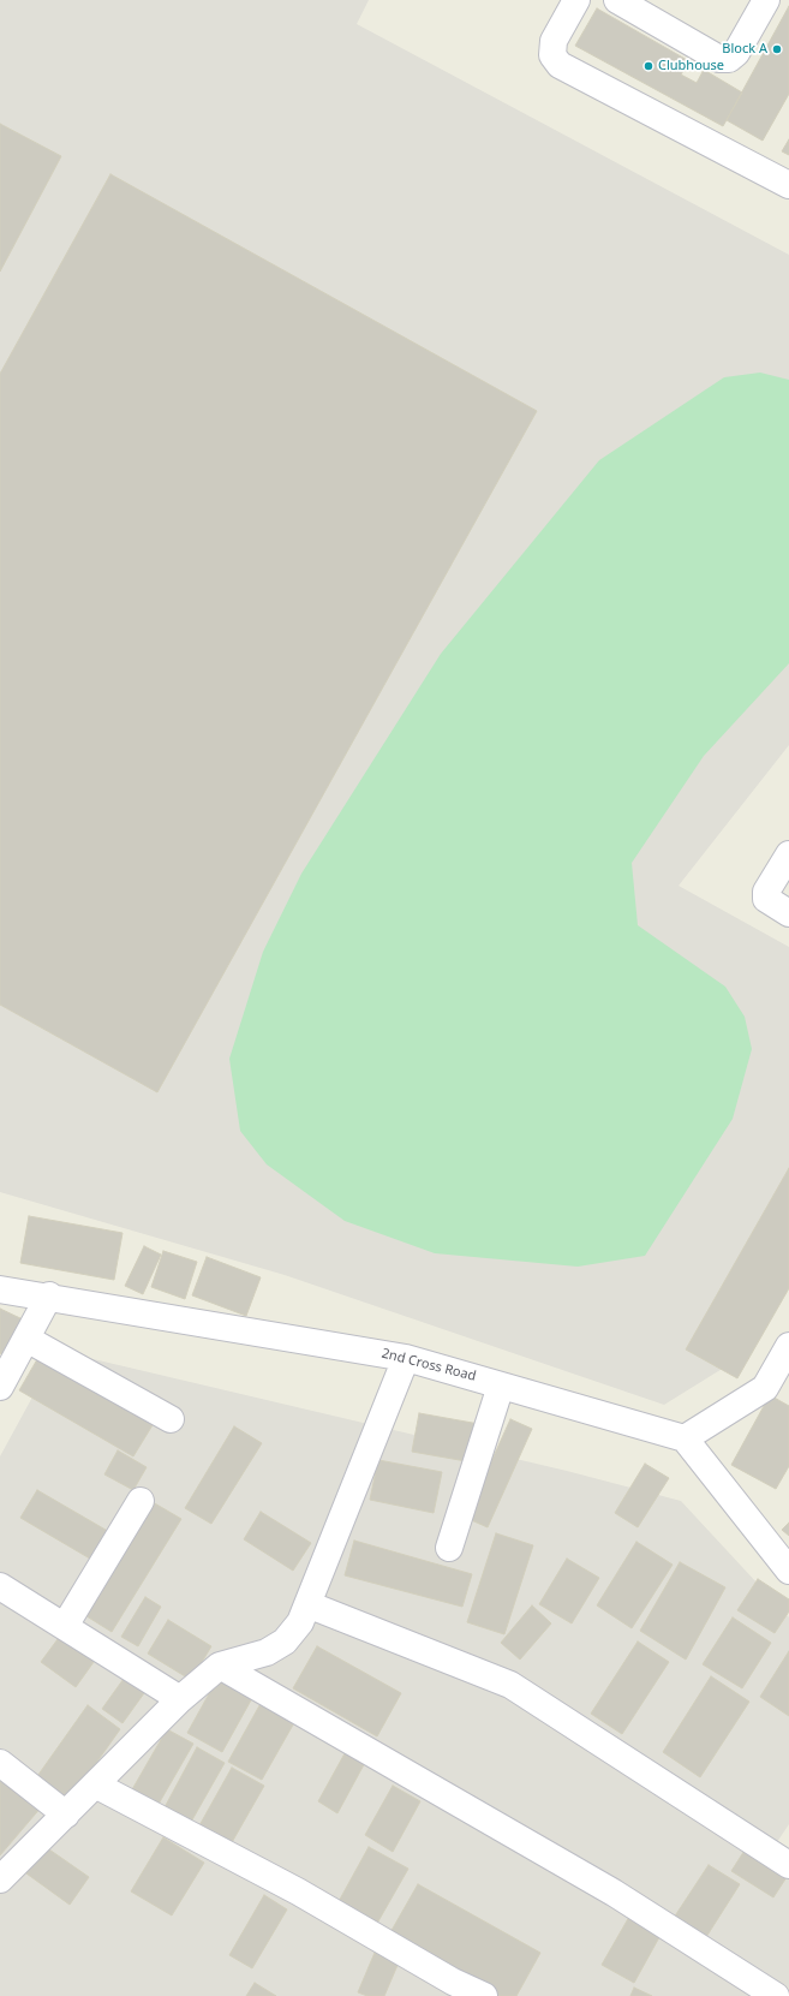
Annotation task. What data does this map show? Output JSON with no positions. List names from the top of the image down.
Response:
{
  "streets": {
    "street": ["2nd Cross Road"]
  },
  "places": ["Block A", "Clubhouse"]
}
